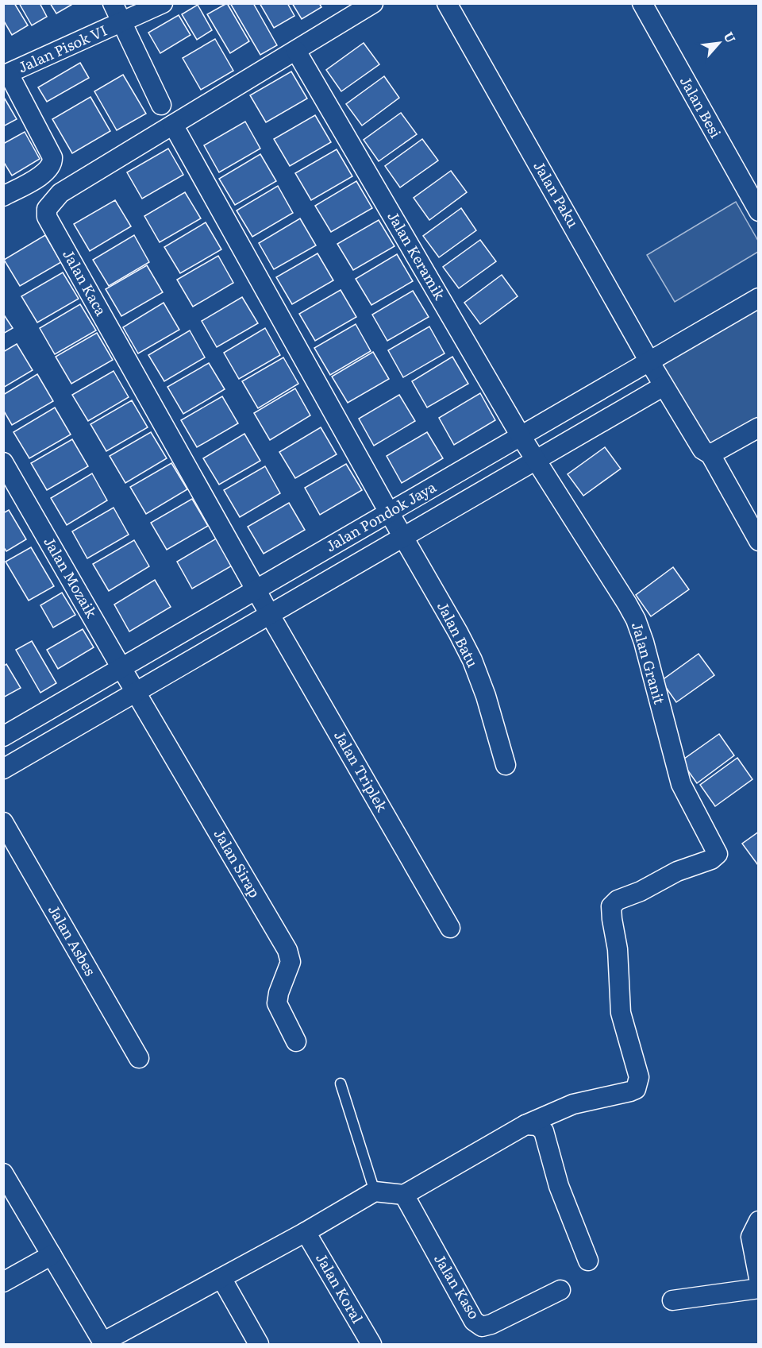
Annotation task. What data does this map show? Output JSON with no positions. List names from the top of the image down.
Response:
{
  "streets": {
    "street": [
      "Jalan Pisok VI",
      "Jalan Besi",
      "Jalan Paku",
      "Jalan Keramik",
      "Jalan Kaca",
      "Jalan Pondok Jaya",
      "Jalan Mozaik",
      "Jalan Batu",
      "Jalan Granit",
      "Jalan Triplek",
      "Jalan Sirap",
      "Jalan Asbes",
      "Jalan Kaso",
      "Jalan Koral"
    ]
  },
  "crossings": [
    ["Jalan Paku", "Jalan Pondok Jaya"],
    ["Jalan Keramik", "Jalan Kaca"],
    ["Jalan Keramik", "Jalan Pondok Jaya"],
    ["Jalan Keramik", "Jalan Granit"],
    ["Jalan Kaca", "Jalan Pondok Jaya"],
    ["Jalan Kaca", "Jalan Batu"],
    ["Jalan Kaca", "Jalan Triplek"],
    ["Jalan Pondok Jaya", "Jalan Mozaik"],
    ["Jalan Pondok Jaya", "Jalan Batu"],
    ["Jalan Pondok Jaya", "Jalan Granit"],
    ["Jalan Pondok Jaya", "Jalan Triplek"],
    ["Jalan Pondok Jaya", "Jalan Sirap"],
    ["Jalan Mozaik", "Jalan Sirap"]
  ],
  "north": "top right"
}
